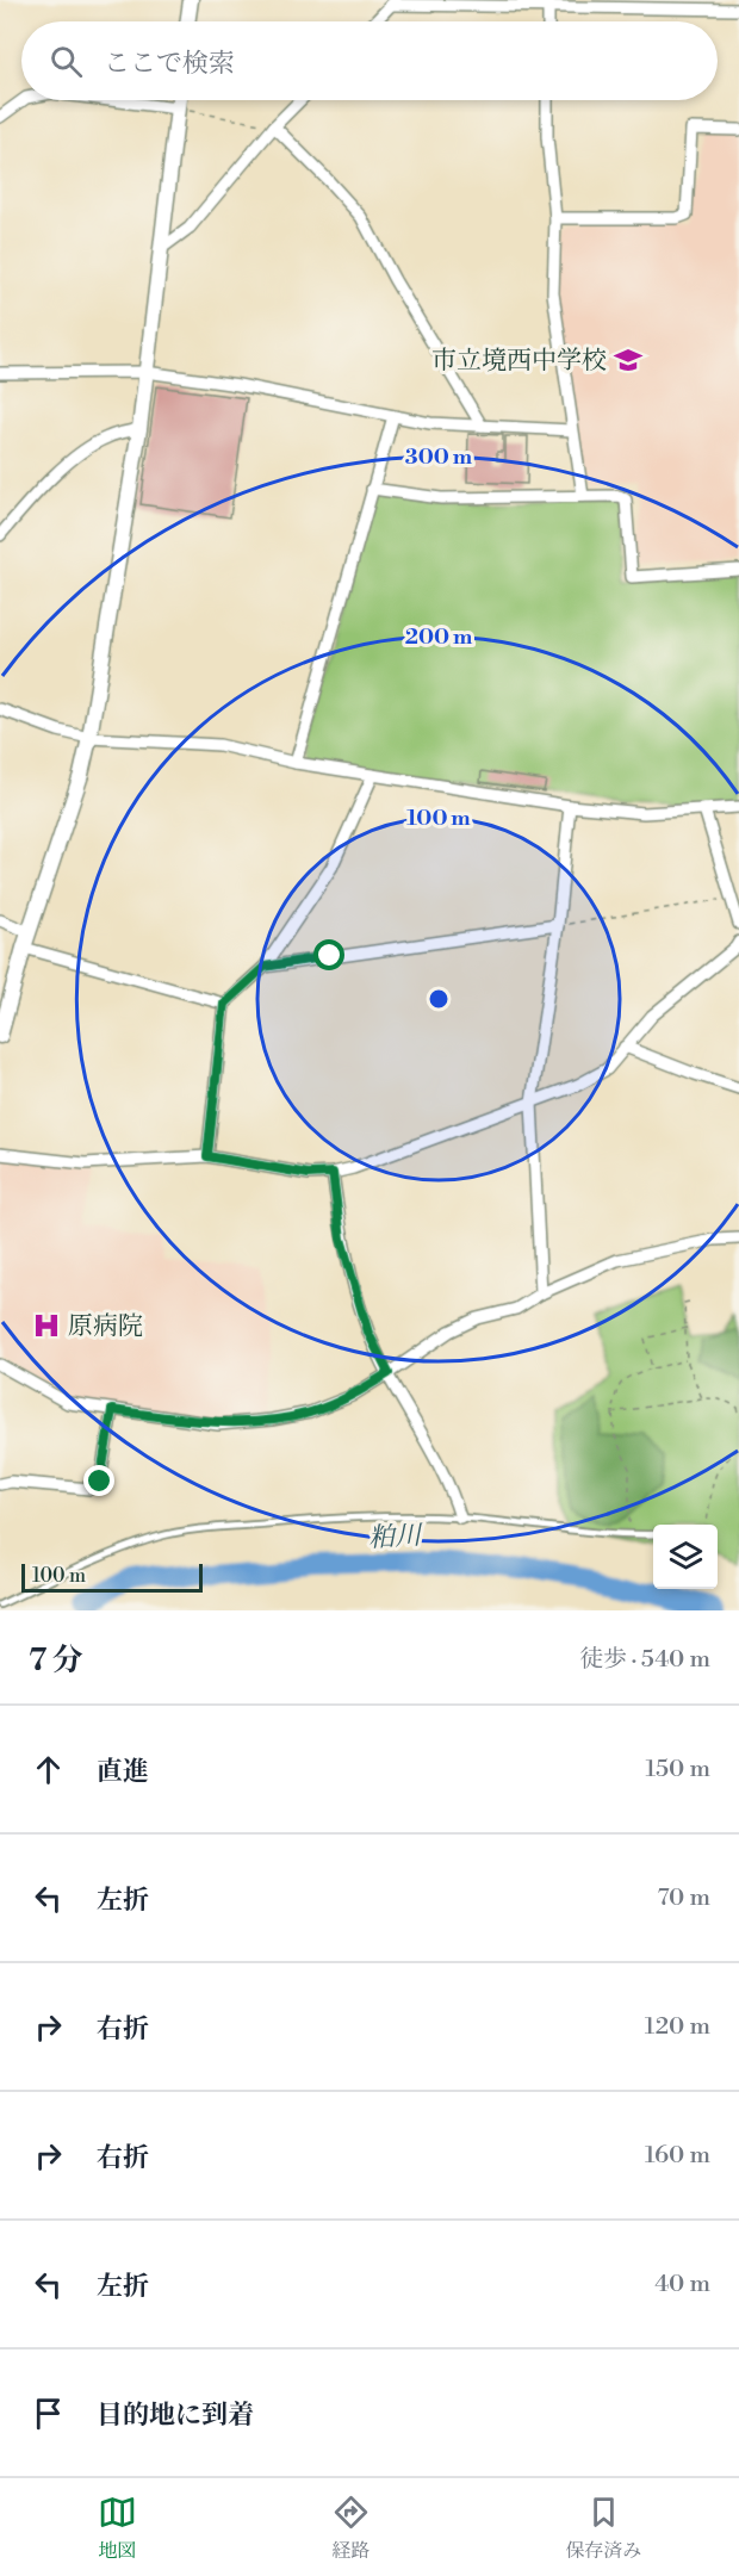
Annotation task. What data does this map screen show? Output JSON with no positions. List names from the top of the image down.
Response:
{
  "water": ["粕川"],
  "places": {
    "school or university": ["市立境西中学校"],
    "hospital": ["原病院"]
  },
  "scale_bar": "100 m",
  "page": {
    "search": "ここで検索",
    "scale": "100 m",
    "heading": ["7 分", "徒歩 · 540 m"],
    "list": [
      ["直進", "150 m"],
      ["左折", "70 m"],
      ["右折", "120 m"],
      ["右折", "160 m"],
      ["左折", "40 m"],
      "目的地に到着"
    ],
    "nav": ["地図", "経路", "保存済み"]
  },
  "rings": ["300 m", "200 m", "100 m"]
}
